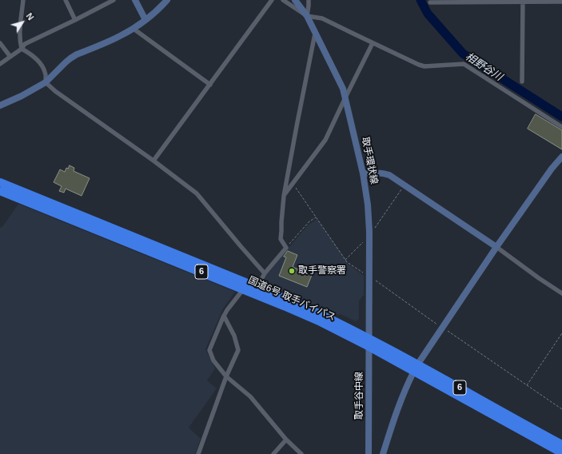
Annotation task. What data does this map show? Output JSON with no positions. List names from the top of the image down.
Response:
{
  "streets": {
    "highway": ["6", "国道6号 取手バイパス"],
    "street": ["取手環状線", "取手谷中線"]
  },
  "crossings": [
    ["取手環状線", "国道6号 取手バイパス"],
    ["取手環状線", "取手谷中線"],
    ["国道6号 取手バイパス", "取手谷中線"]
  ],
  "water": ["相野谷川"],
  "places": ["取手警察署"],
  "north": "top right"
}
